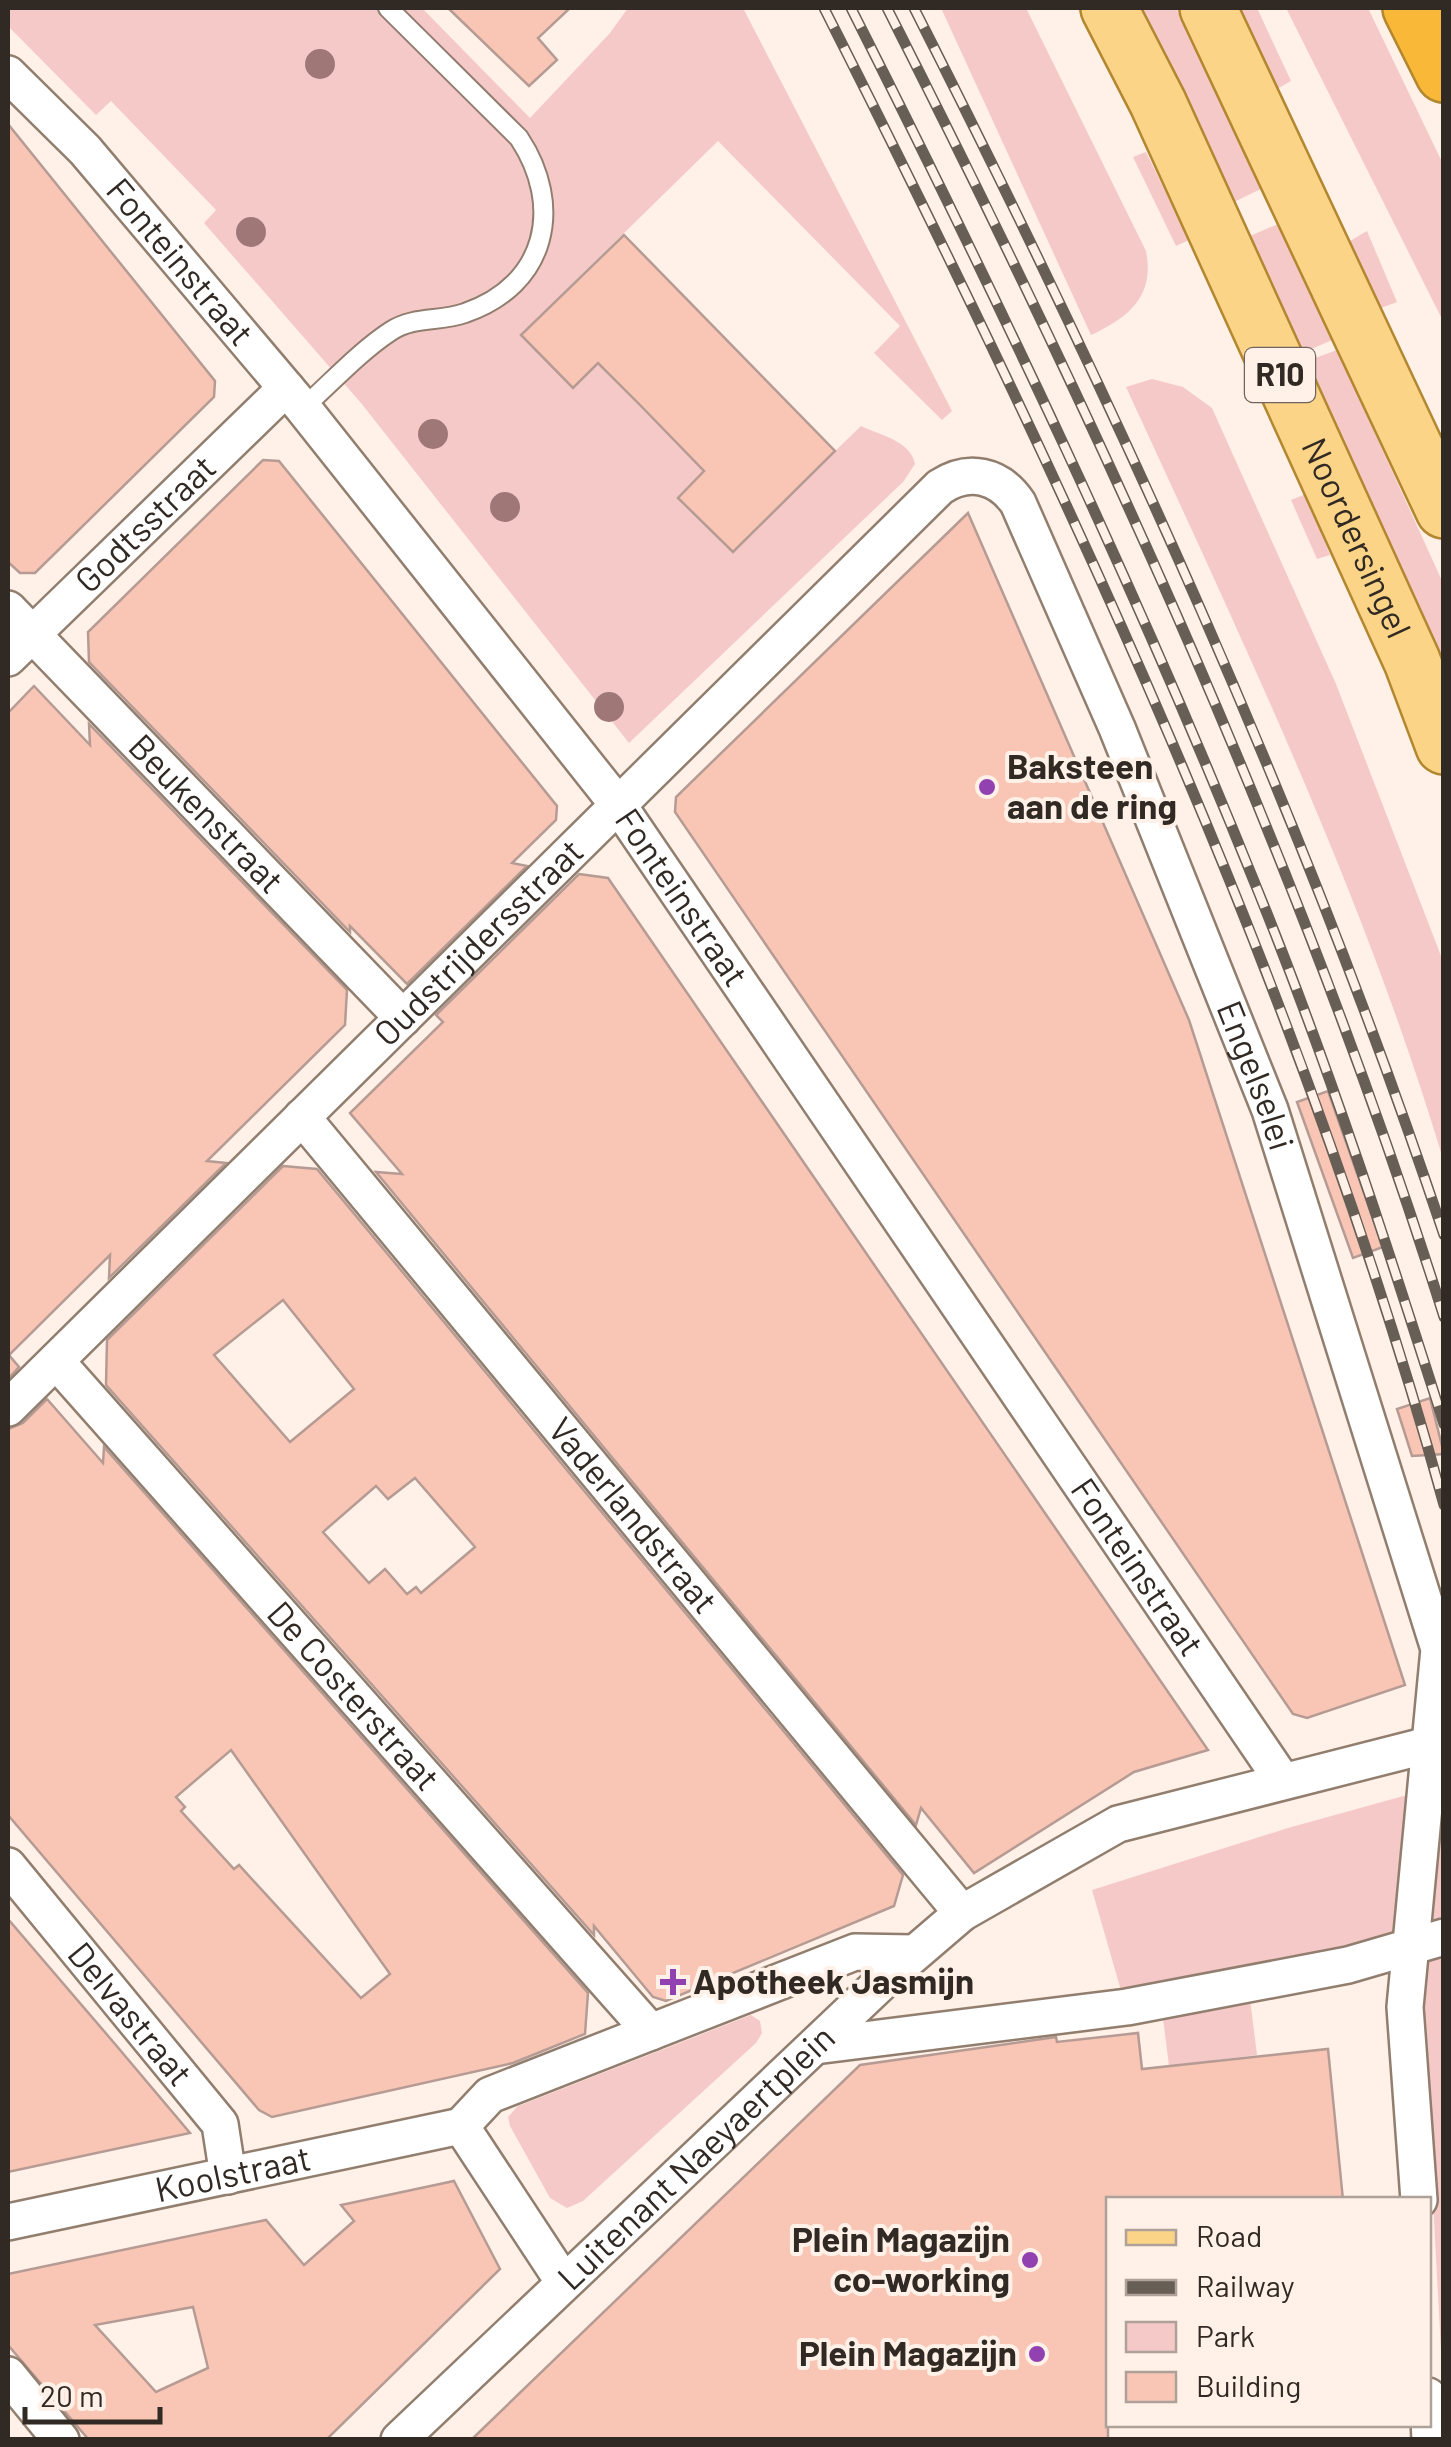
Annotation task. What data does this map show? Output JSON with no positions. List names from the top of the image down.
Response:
{
  "streets": {
    "main road": ["R10", "Noordersingel"],
    "street": [
      "Fonteinstraat",
      "Godtsstraat",
      "Beukenstraat",
      "Oudstrijdersstraat",
      "Engelselei",
      "Vaderlandstraat",
      "De Costerstraat",
      "Delvastraat",
      "Luitenant Naeyaertplein",
      "Koolstraat"
    ]
  },
  "crossings": [
    ["Fonteinstraat", "Godtsstraat"],
    ["Fonteinstraat", "Oudstrijdersstraat"],
    ["Godtsstraat", "Beukenstraat"],
    ["Beukenstraat", "Oudstrijdersstraat"],
    ["Oudstrijdersstraat", "Engelselei"],
    ["Oudstrijdersstraat", "Vaderlandstraat"],
    ["Oudstrijdersstraat", "De Costerstraat"],
    ["Engelselei", "Luitenant Naeyaertplein"],
    ["Delvastraat", "Koolstraat"],
    ["Luitenant Naeyaertplein", "Koolstraat"]
  ],
  "places": {
    "other": ["Baksteen aan de ring", "Plein Magazijn co-working", "Plein Magazijn"],
    "health": ["Apotheek Jasmijn"]
  },
  "legend": [
    "Road",
    "Railway",
    "Park",
    "Building"
  ],
  "scale_bar": "20 m"
}
